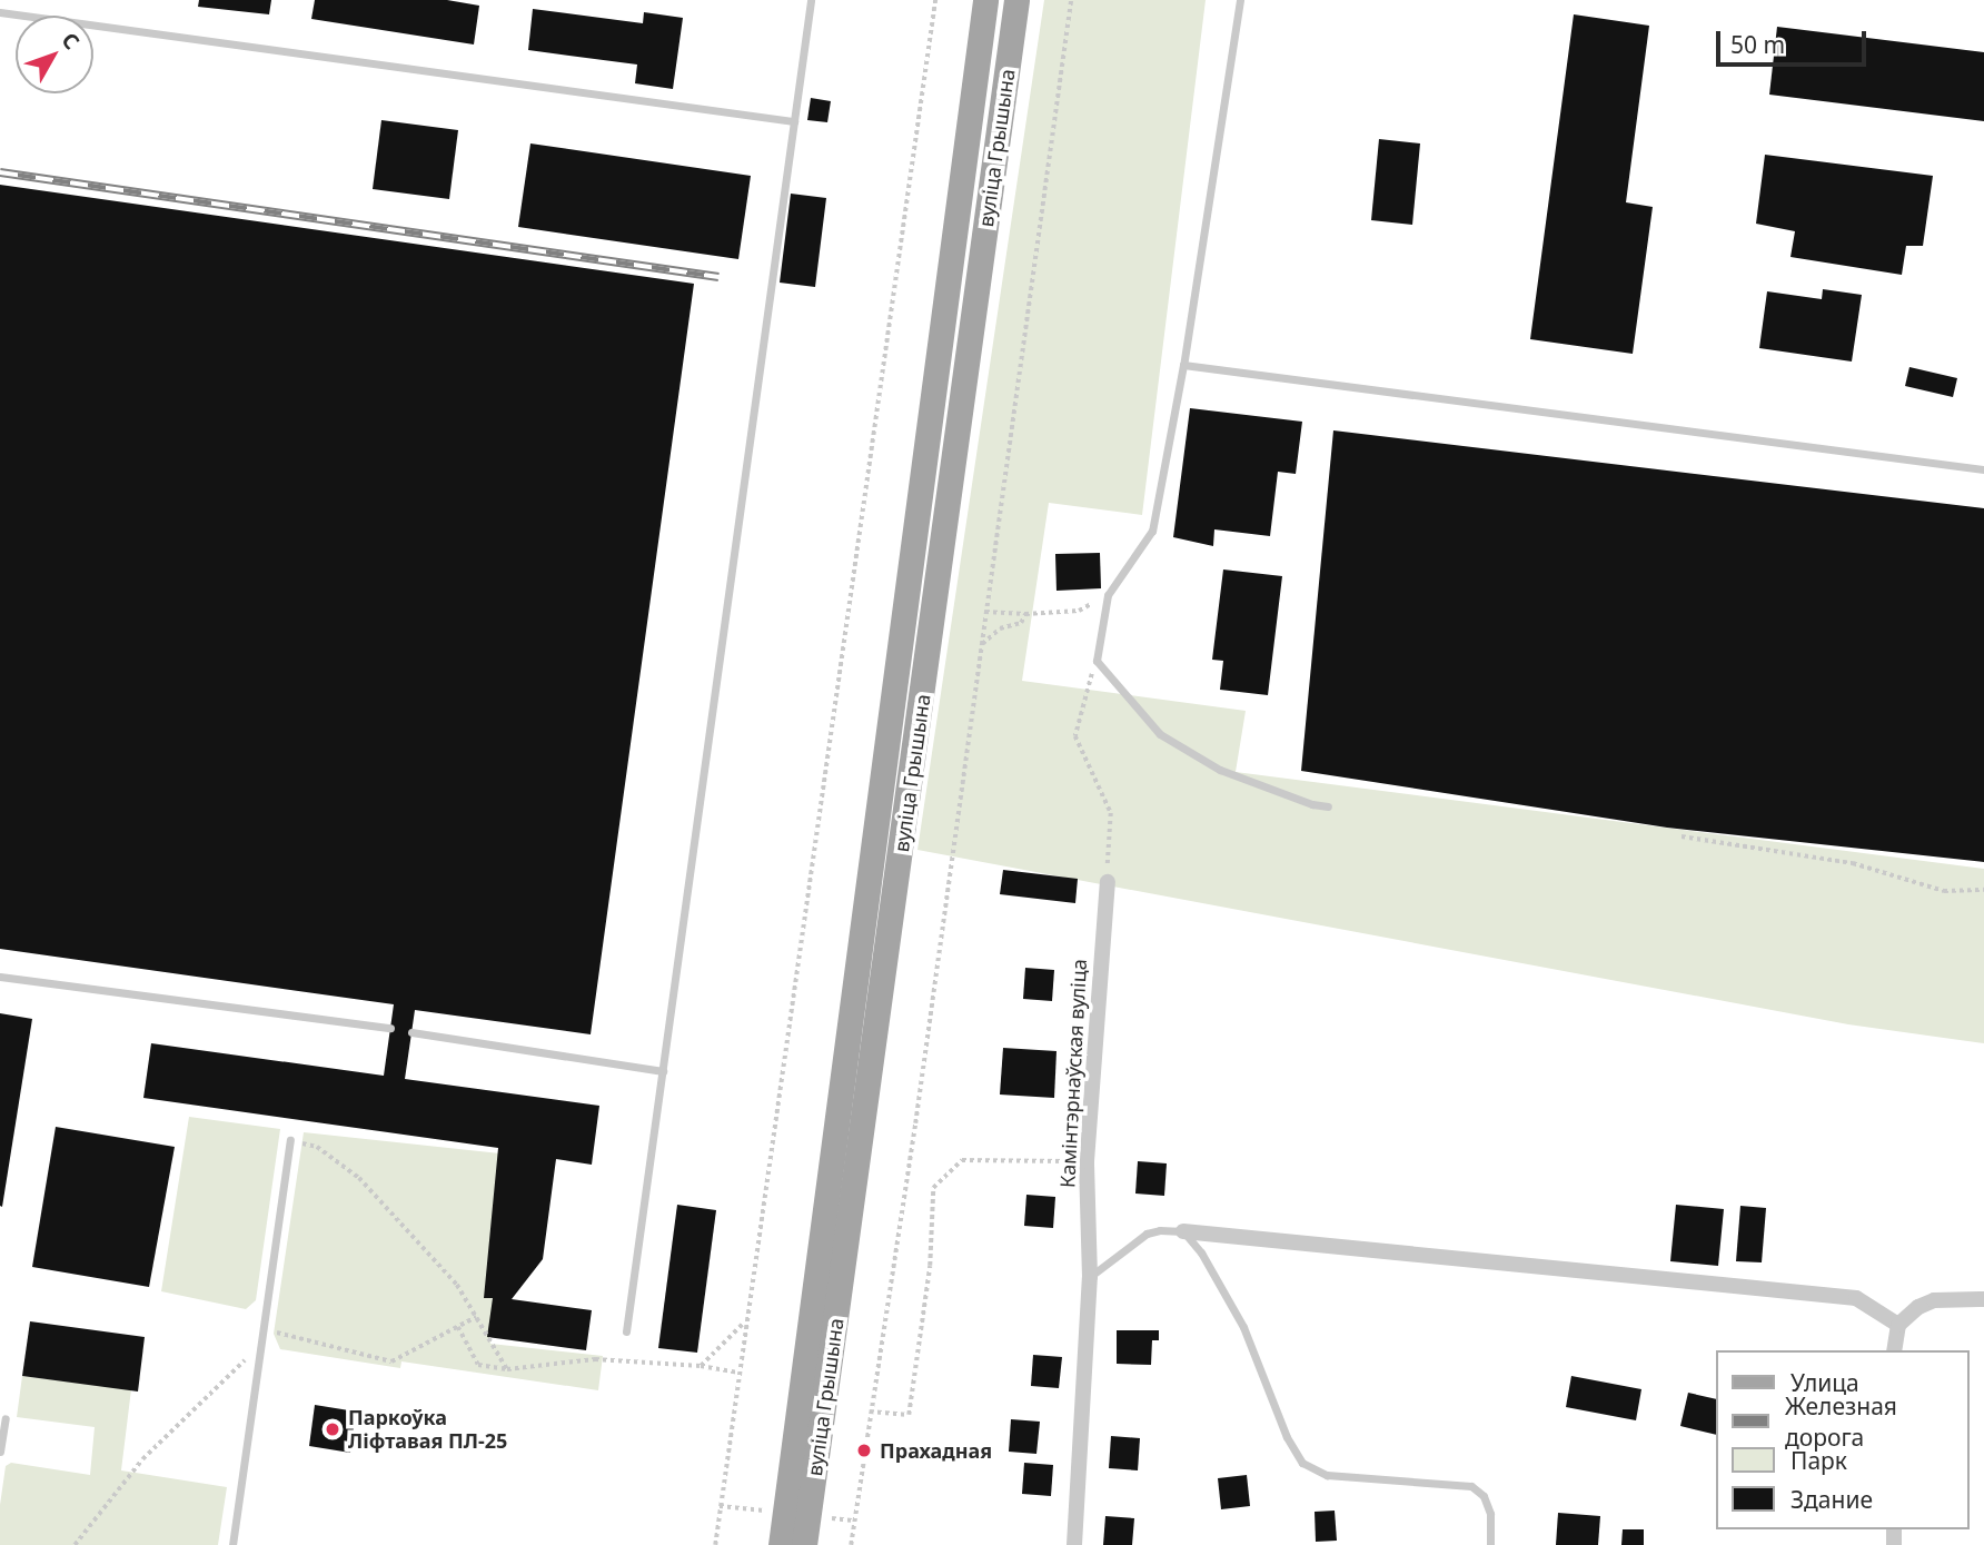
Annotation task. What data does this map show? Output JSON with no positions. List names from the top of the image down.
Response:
{
  "streets": {
    "main road": ["вуліца Грышына"],
    "street": ["Камінтэрнаўская вуліца"]
  },
  "places": ["Паркоўка Ліфтавая ПЛ-25", "Прахадная"],
  "legend": [
    "Улица",
    "Железная дорога",
    "Парк",
    "Здание"
  ],
  "scale_bar": "50 m",
  "north": "top right"
}
